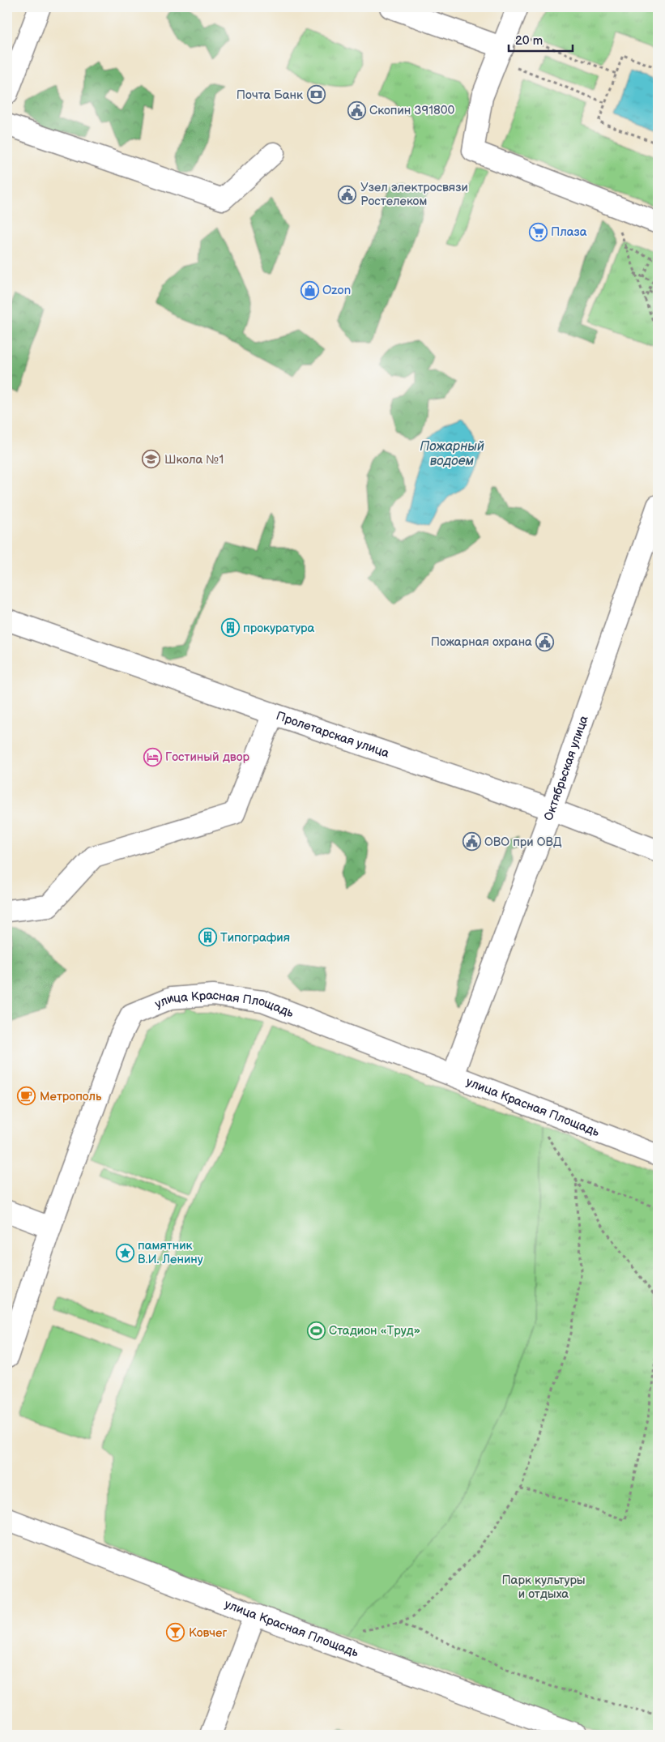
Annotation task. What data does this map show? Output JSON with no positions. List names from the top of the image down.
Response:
{
  "streets": {
    "street": ["Пролетарская улица", "Октябрьская улица", "улица Красная Площадь"]
  },
  "crossings": [
    ["Пролетарская улица", "Октябрьская улица"],
    ["Октябрьская улица", "улица Красная Площадь"]
  ],
  "water": ["Пожарный водоем"],
  "parks": ["Парк культуры и отдыха"],
  "places": {
    "bank": ["Почта Банк"],
    "public building": [
      "Скопин 391800",
      "Узел электросвязи Ростелеком",
      "Пожарная охрана",
      "ОВО при ОВД"
    ],
    "supermarket": ["Плаза"],
    "shop": ["Ozon"],
    "school or university": ["Школа №1"],
    "building": ["прокуратура", "Типография"],
    "hotel": ["Гостиный двор"],
    "cafe": ["Метрополь"],
    "place": ["памятник В.И. Ленину"],
    "sports": ["Стадион «Труд»"],
    "bar": ["Ковчег"]
  },
  "scale_bar": "20 m"
}
